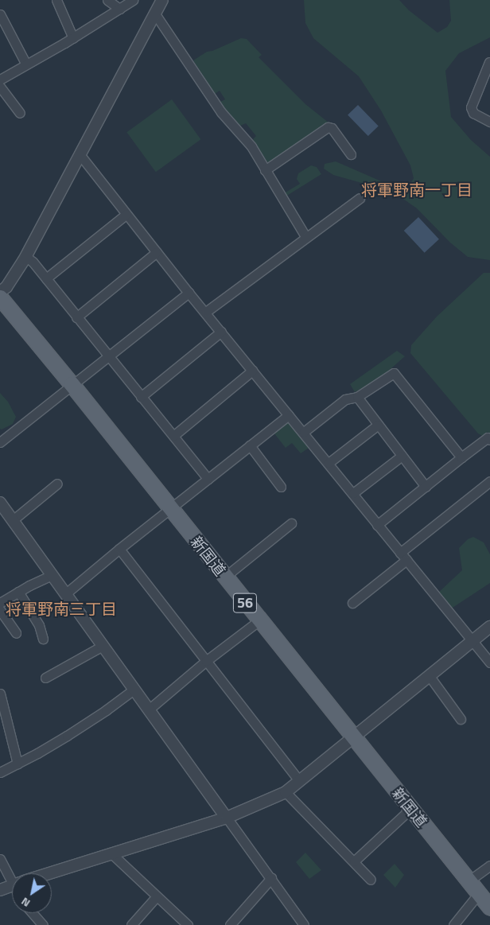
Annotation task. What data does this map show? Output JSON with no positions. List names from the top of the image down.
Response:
{
  "streets": {
    "main road": ["新国道", "56"]
  },
  "districts": ["将軍野南一丁目", "将軍野南三丁目"],
  "north": "bottom left"
}
